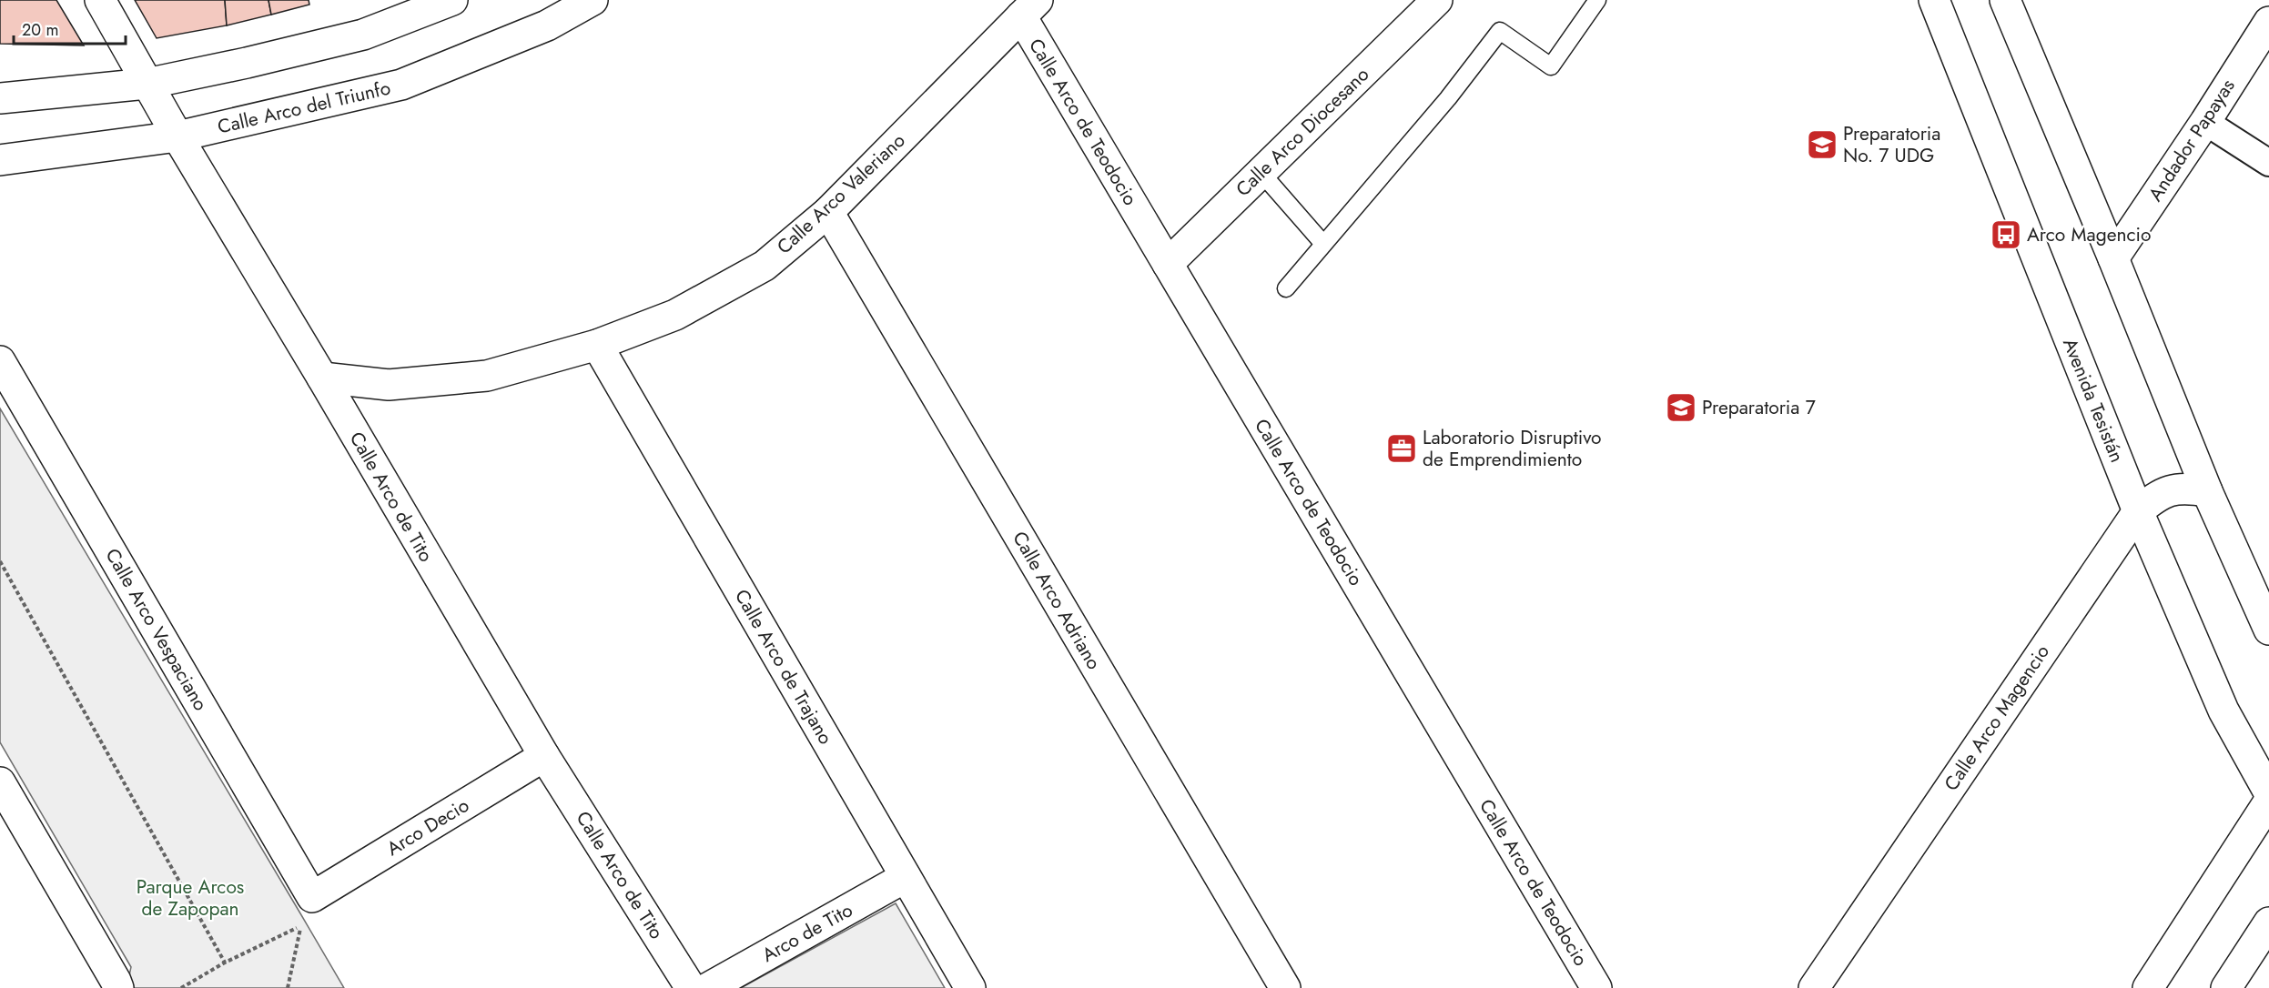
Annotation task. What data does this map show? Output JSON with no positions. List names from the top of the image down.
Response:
{
  "streets": {
    "street": [
      "Calle Arco del Triunfo",
      "Calle Arco de Teodocio",
      "Calle Arco Diocesano",
      "Andador Papayas",
      "Calle Arco Valeriano",
      "Avenida Tesistán",
      "Calle Arco de Tito",
      "Calle Arco Adriano",
      "Calle Arco Vespaciano",
      "Calle Arco de Trajano",
      "Calle Arco Magencio",
      "Arco Decio",
      "Arco de Tito"
    ]
  },
  "crossings": [
    ["Calle Arco del Triunfo", "Calle Arco de Tito"],
    ["Calle Arco de Teodocio", "Calle Arco Diocesano"],
    ["Calle Arco de Teodocio", "Calle Arco Valeriano"],
    ["Calle Arco Valeriano", "Calle Arco de Tito"],
    ["Calle Arco Valeriano", "Calle Arco Adriano"],
    ["Calle Arco Valeriano", "Calle Arco de Trajano"],
    ["Avenida Tesistán", "Calle Arco Magencio"],
    ["Calle Arco de Tito", "Arco Decio"],
    ["Calle Arco Vespaciano", "Arco Decio"],
    ["Calle Arco de Trajano", "Arco de Tito"]
  ],
  "parks": ["Parque Arcos de Zapopan"],
  "places": {
    "school or university": ["Preparatoria No. 7 UDG", "Preparatoria 7"],
    "bus stop": ["Arco Magencio"],
    "office": ["Laboratorio Disruptivo de Emprendimiento"]
  },
  "scale_bar": "20 m"
}
